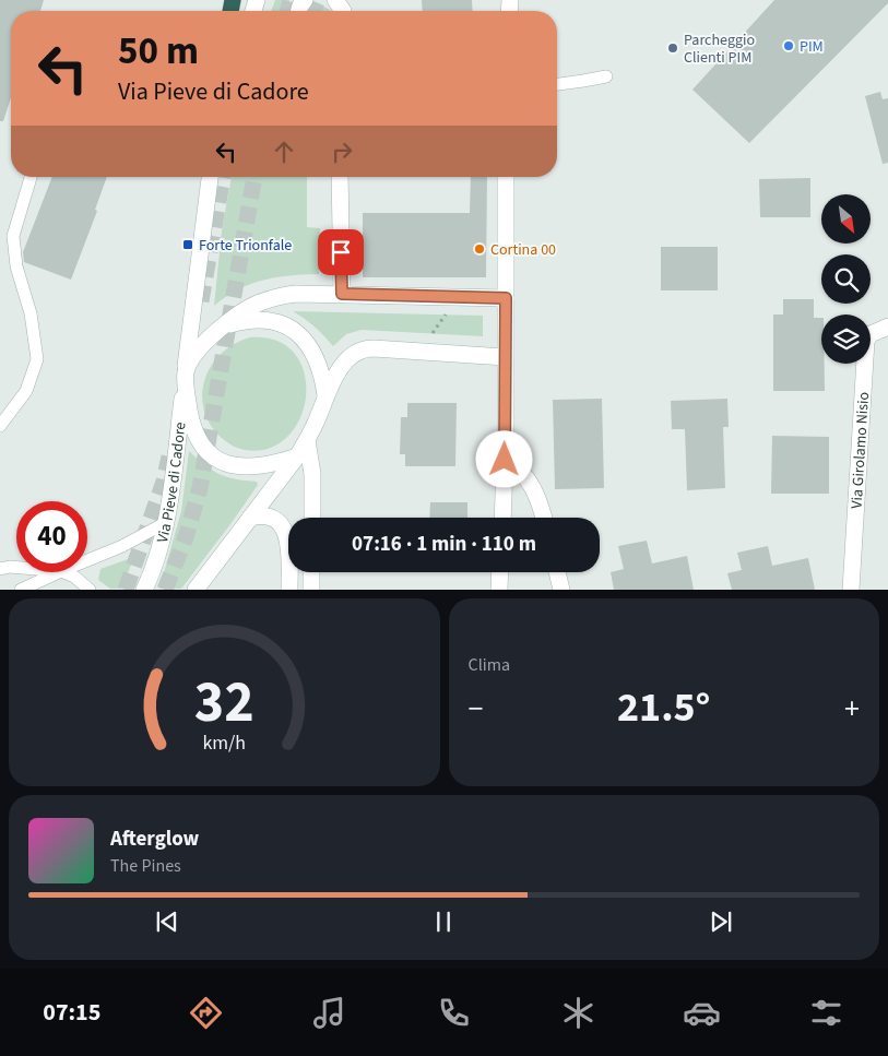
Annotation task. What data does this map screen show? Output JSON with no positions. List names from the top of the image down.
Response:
{
  "streets": {
    "street": ["Via Girolamo Nisio", "Via Pieve di Cadore"]
  },
  "places": {
    "other": ["PIM", "Parcheggio Clienti PIM", "Cortina 00"],
    "transit": ["Forte Trionfale"]
  },
  "north": "bottom right",
  "page": {
    "turn": ["50 m", "Via Pieve di Cadore"],
    "limit": "40",
    "trip": "07:16 · 1 min · 110 m",
    "tile": "Clima",
    "heat": ["−", "21.5°", "+"],
    "song": ["Afterglow", "The Pines"],
    "tabs": "07:15",
    "gauge": ["32", "km/h"]
  }
}
